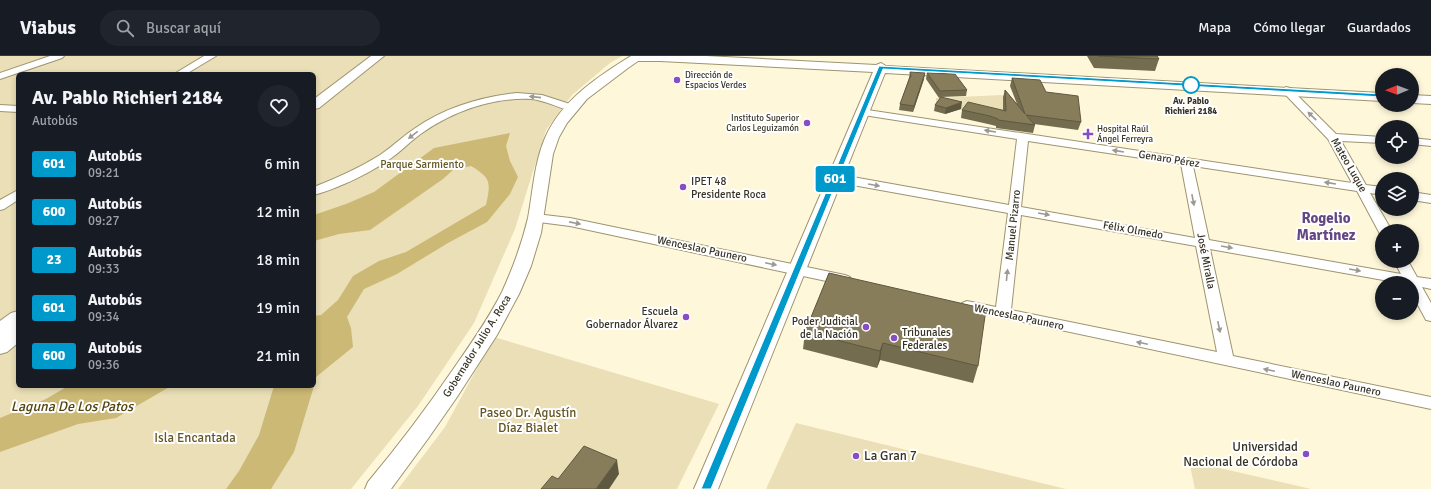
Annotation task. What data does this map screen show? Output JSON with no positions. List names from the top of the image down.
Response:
{
  "streets": {
    "main road": ["Gobernador Julio A. Roca"],
    "street": [
      "Genaro Pérez",
      "Mateo Luque",
      "Manuel Pizarro",
      "Félix Olmedo",
      "Wenceslao Paunero",
      "José Miralla"
    ]
  },
  "crossings": [
    ["Genaro Pérez", "Mateo Luque"],
    ["Genaro Pérez", "Manuel Pizarro"],
    ["Genaro Pérez", "José Miralla"],
    ["Manuel Pizarro", "Félix Olmedo"],
    ["Manuel Pizarro", "Wenceslao Paunero"],
    ["Félix Olmedo", "José Miralla"],
    ["Wenceslao Paunero", "José Miralla"],
    ["Wenceslao Paunero", "Gobernador Julio A. Roca"]
  ],
  "one_way": [
    "Genaro Pérez",
    "Mateo Luque",
    "Manuel Pizarro",
    "Félix Olmedo",
    "José Miralla"
  ],
  "districts": ["Rogelio Martínez"],
  "water": ["Laguna De Los Patos"],
  "parks": ["Parque Sarmiento", "Paseo Dr. Agustín Díaz Bialet", "Isla Encantada"],
  "places": {
    "other": [
      "Dirección de Espacios Verdes",
      "Av. Pablo Richieri 2184",
      "Instituto Superior Carlos Leguizamón",
      "IPET 48 Presidente Roca",
      "Escuela Gobernador Álvarez",
      "Poder Judicial de la Nación",
      "Tribunales Federales",
      "Universidad Nacional de Córdoba",
      "La Gran 7"
    ],
    "health": ["Hospital Raúl Ángel Ferreyra"]
  },
  "lines": ["bus line 601"],
  "north": "left",
  "page": {
    "header": "Viabus",
    "search": "Buscar aquí",
    "nav": ["Mapa", "Cómo llegar", "Guardados"],
    "on_map": "601",
    "map_buttons": ["+", "−"],
    "heading": ["Av. Pablo Richieri 2184", "Autobús"],
    "list": [
      {
        "mark": "601",
        "name": "Autobús",
        "note": "09:21",
        "value": "6 min"
      },
      {
        "mark": "600",
        "name": "Autobús",
        "note": "09:27",
        "value": "12 min"
      },
      {
        "mark": "23",
        "name": "Autobús",
        "note": "09:33",
        "value": "18 min"
      },
      {
        "mark": "601",
        "name": "Autobús",
        "note": "09:34",
        "value": "19 min"
      },
      {
        "mark": "600",
        "name": "Autobús",
        "note": "09:36",
        "value": "21 min"
      }
    ]
  }
}
